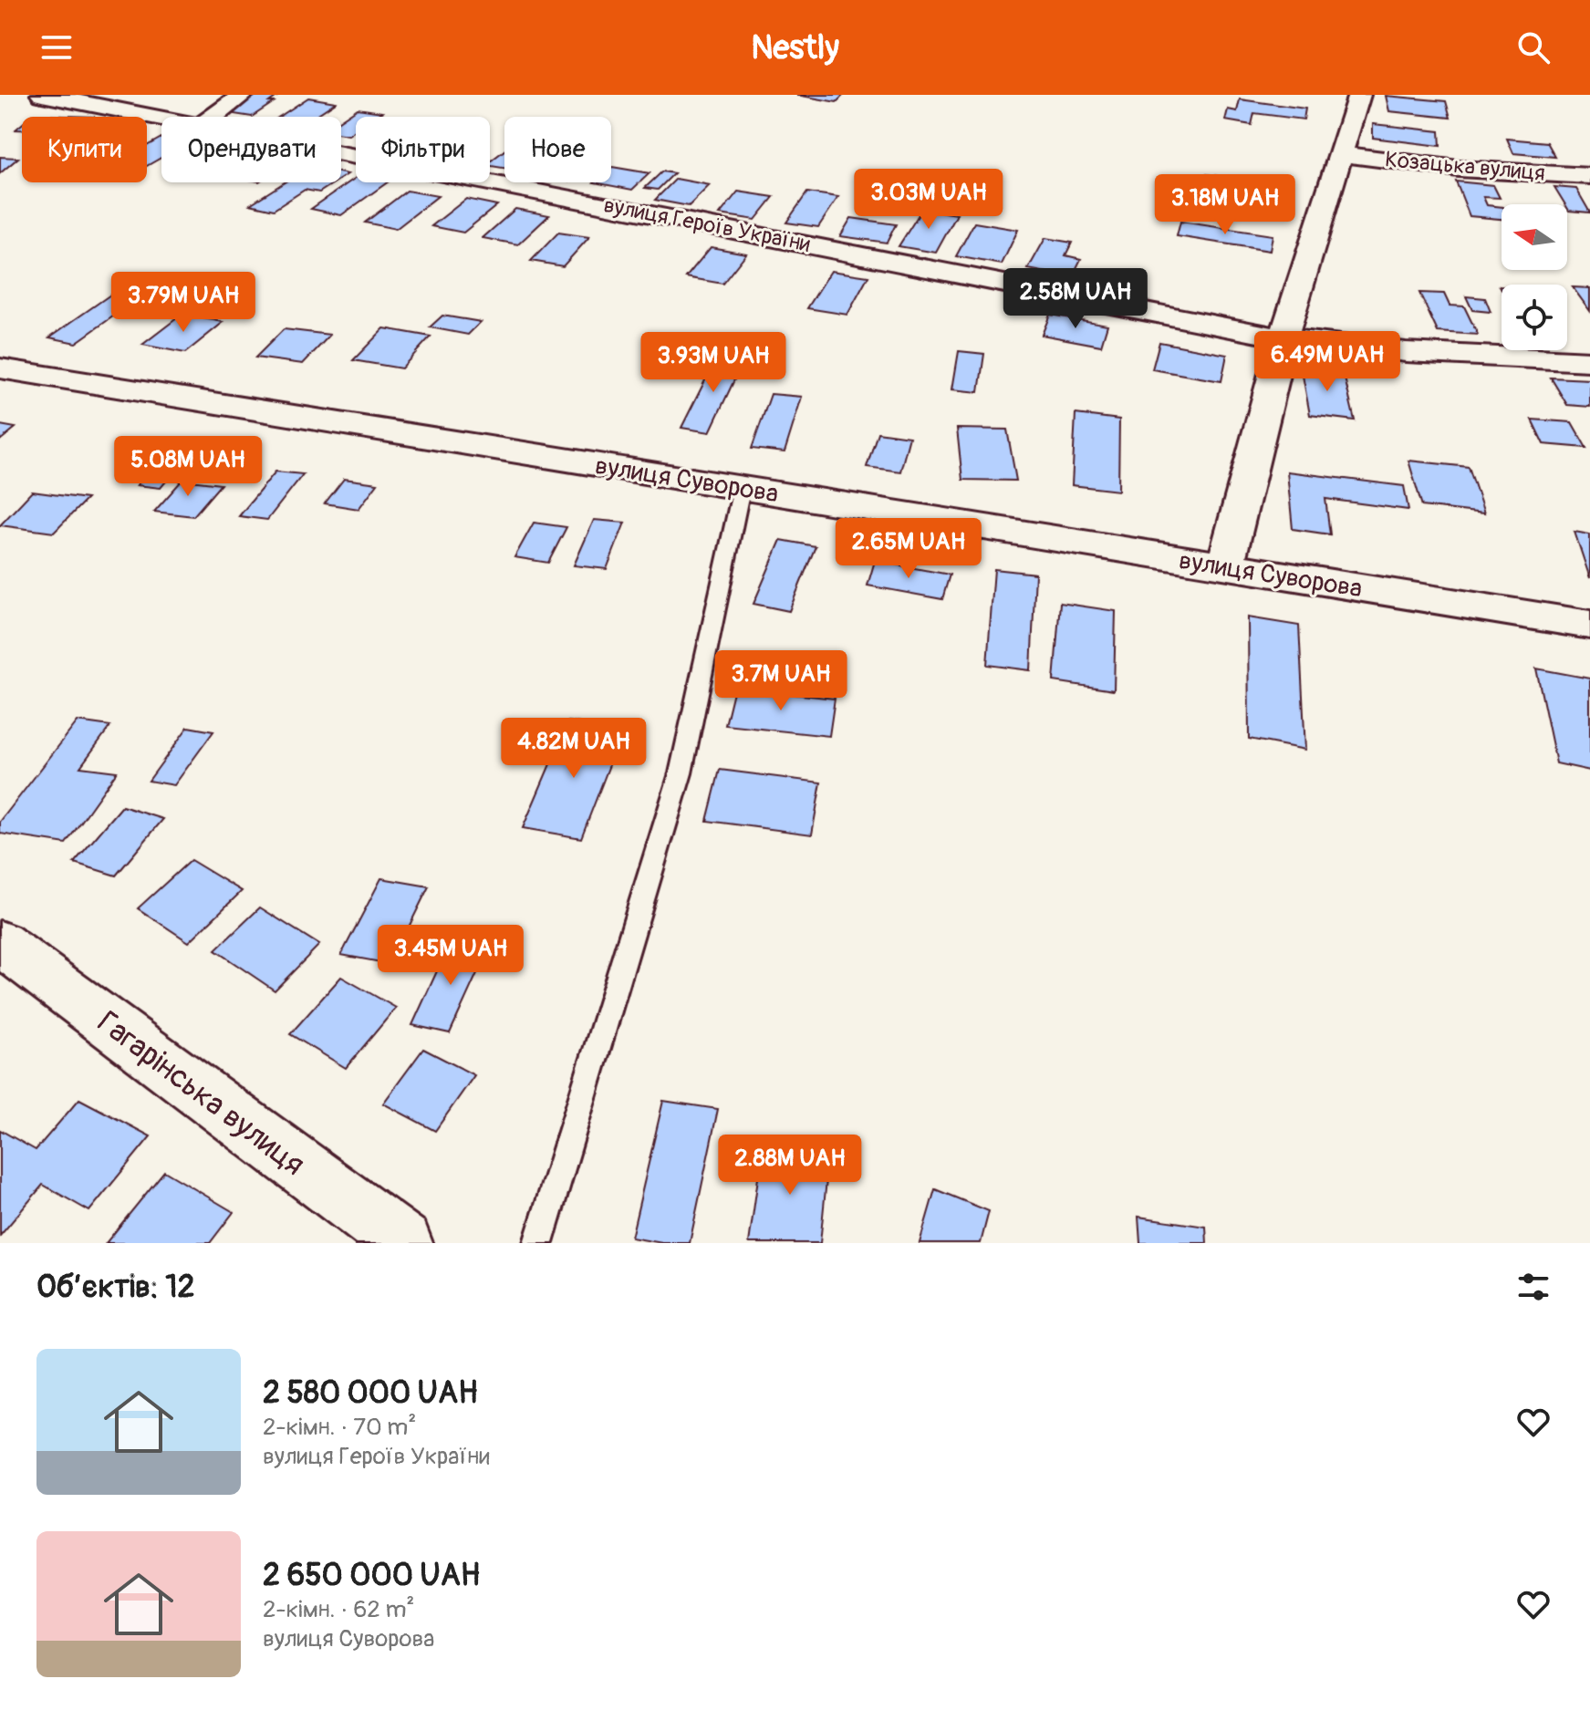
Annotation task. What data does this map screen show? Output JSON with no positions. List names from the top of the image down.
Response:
{
  "streets": {
    "street": [
      "Козацька вулиця",
      "вулиця Героїв України",
      "вулиця Суворова",
      "Гагарінська вулиця"
    ]
  },
  "north": "left",
  "page": {
    "header": "Nestly",
    "chip": [
      "Купити",
      "Орендувати",
      "Фільтри",
      "Нове"
    ],
    "price": [
      "3.03M UAH",
      "3.18M UAH",
      "2.58M UAH",
      "3.79M UAH",
      "6.49M UAH",
      "3.93M UAH",
      "5.08M UAH",
      "2.65M UAH",
      "3.7M UAH",
      "4.82M UAH",
      "3.45M UAH",
      "2.88M UAH"
    ],
    "heading": "Об’єктів: 12",
    "list": [
      {
        "name": "2 580 000 UAH",
        "note": "2-кімн. · 70 m² · вулиця Героїв України"
      },
      {
        "name": "2 650 000 UAH",
        "note": "2-кімн. · 62 m² · вулиця Суворова"
      }
    ]
  }
}
